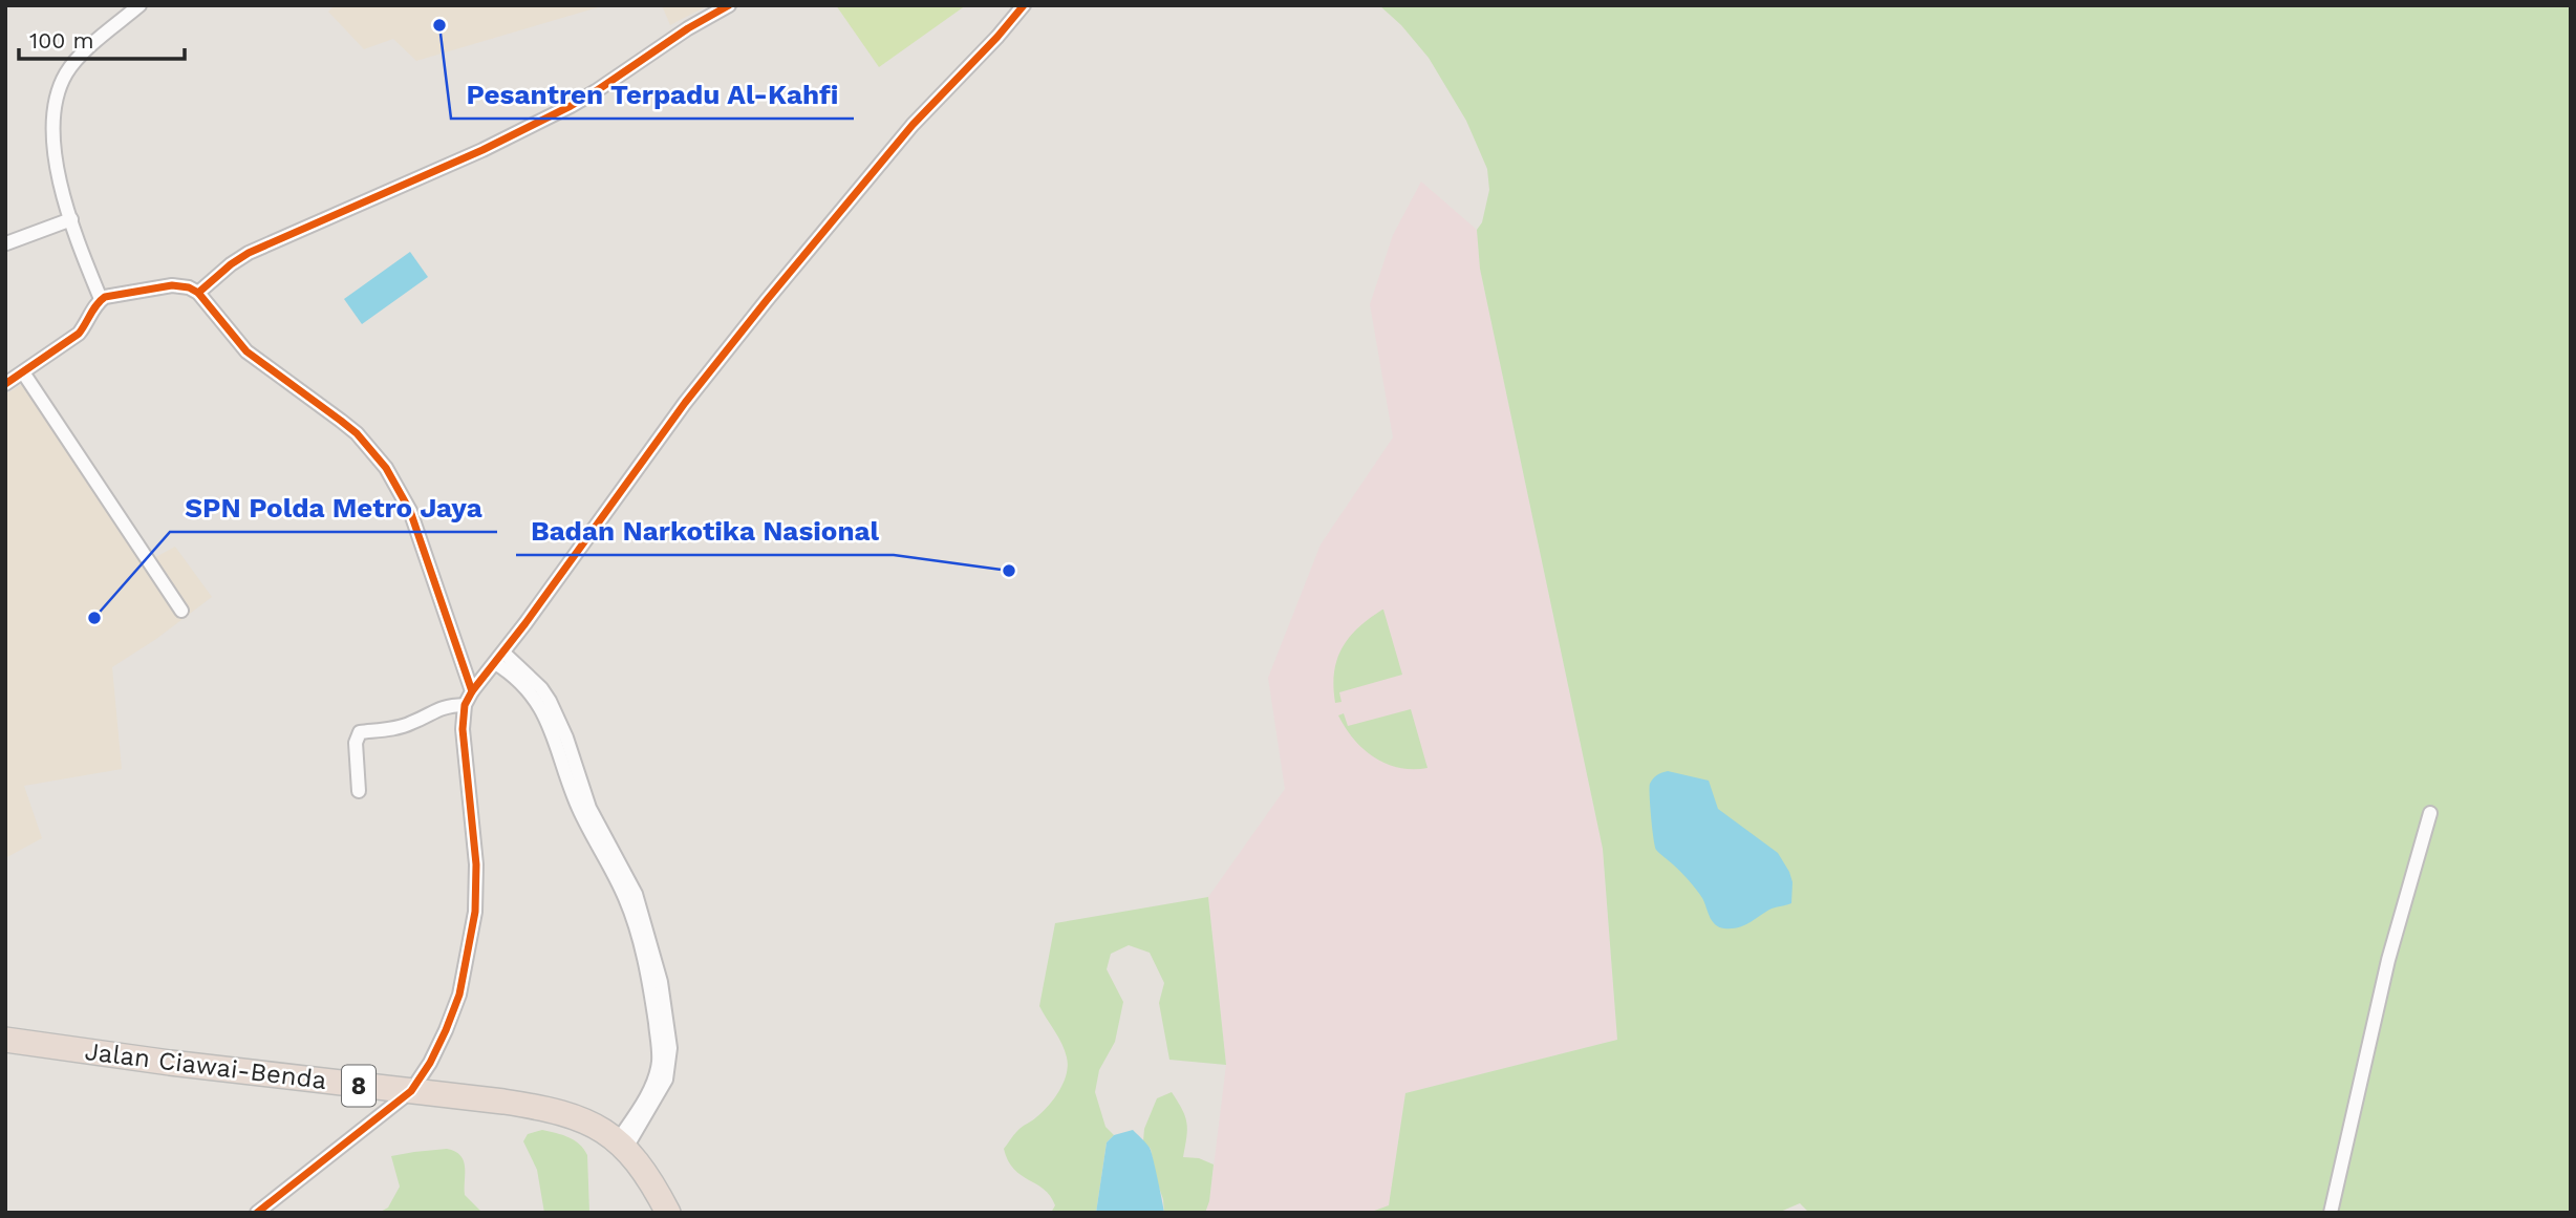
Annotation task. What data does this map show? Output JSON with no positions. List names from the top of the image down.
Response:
{
  "streets": {
    "highway": ["Jalan Ciawai-Benda", "8"]
  },
  "places": ["Pesantren Terpadu Al-Kahfi", "Badan Narkotika Nasional", "SPN Polda Metro Jaya"],
  "scale_bar": "100 m"
}
